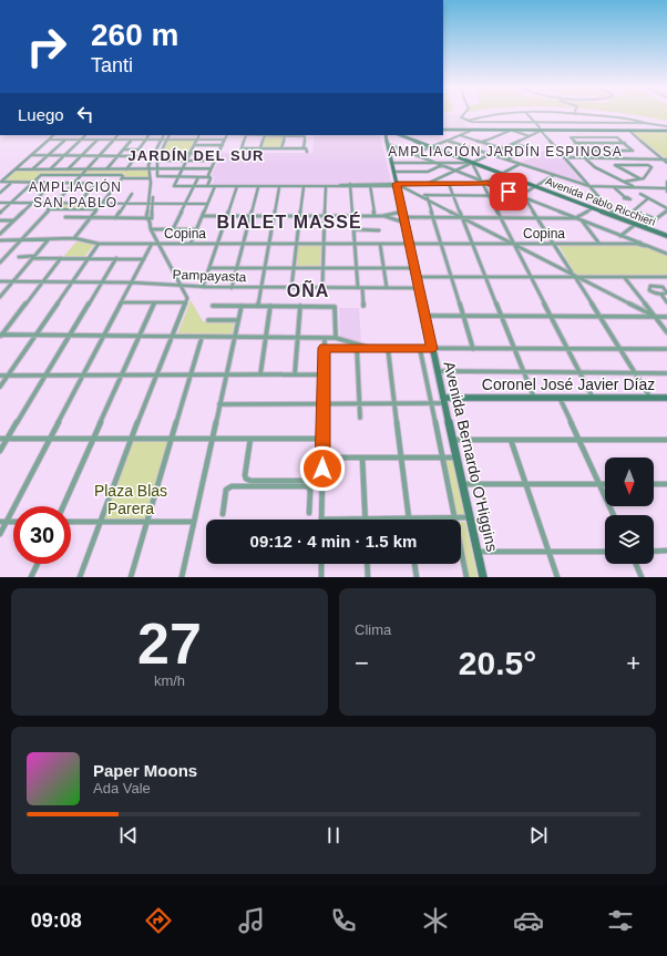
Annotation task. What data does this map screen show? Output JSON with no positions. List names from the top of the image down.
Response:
{
  "streets": {
    "main road": ["Avenida Pablo Ricchieri", "Coronel José Javier Díaz", "Avenida Bernardo O'Higgins"],
    "street": ["Copina", "Pampayasta"]
  },
  "crossings": [
    ["Copina", "Avenida Bernardo O'Higgins"],
    ["Pampayasta", "Avenida Bernardo O'Higgins"],
    ["Coronel José Javier Díaz", "Avenida Bernardo O'Higgins"]
  ],
  "districts": [
    "AMPLIACIÓN JARDÍN ESPINOSA",
    "JARDÍN DEL SUR",
    "AMPLIACIÓN SAN PABLO",
    "BIALET MASSÉ",
    "OÑA"
  ],
  "parks": ["Plaza Blas Parera"],
  "north": "bottom",
  "page": {
    "turn": ["260 m", "Tanti"],
    "then": "Luego",
    "limit": "30",
    "trip": "09:12 · 4 min · 1.5 km",
    "tile": [
      ["27", "km/h"],
      "Clima"
    ],
    "heat": ["−", "20.5°", "+"],
    "song": ["Paper Moons", "Ada Vale"],
    "tabs": "09:08"
  }
}
